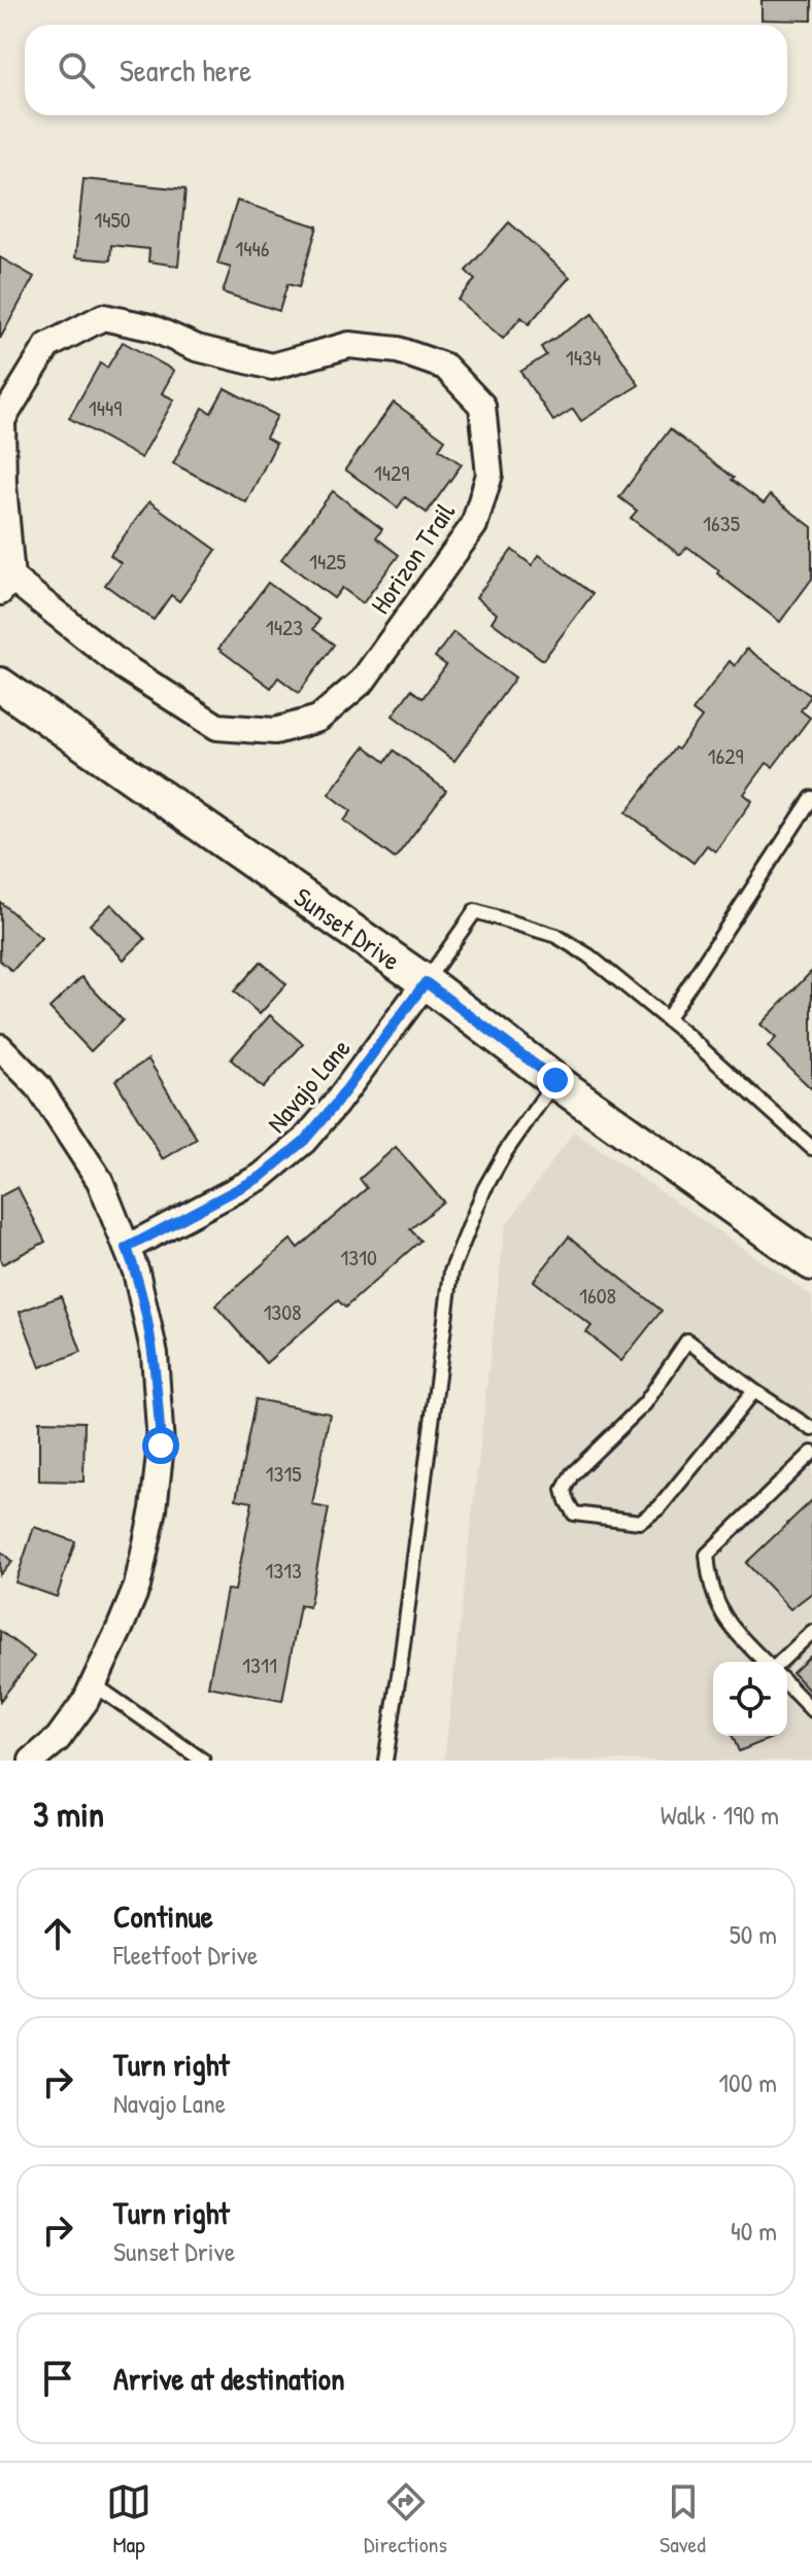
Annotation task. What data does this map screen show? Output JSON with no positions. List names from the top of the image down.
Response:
{
  "streets": {
    "street": ["Horizon Trail", "Sunset Drive", "Navajo Lane"]
  },
  "crossings": [
    ["Sunset Drive", "Navajo Lane"]
  ],
  "house_numbers": [
    "1450",
    "1446",
    "1434",
    "1449",
    "1429",
    "1635",
    "1425",
    "1423",
    "1629",
    "1310",
    "1608",
    "1308",
    "1315",
    "1313",
    "1311"
  ],
  "page": {
    "search": "Search here",
    "heading": ["3 min", "Walk · 190 m"],
    "list": [
      ["Continue", "Fleetfoot Drive", "50 m"],
      ["Turn right", "Navajo Lane", "100 m"],
      ["Turn right", "Sunset Drive", "40 m"],
      "Arrive at destination"
    ],
    "nav": ["Map", "Directions", "Saved"]
  }
}
